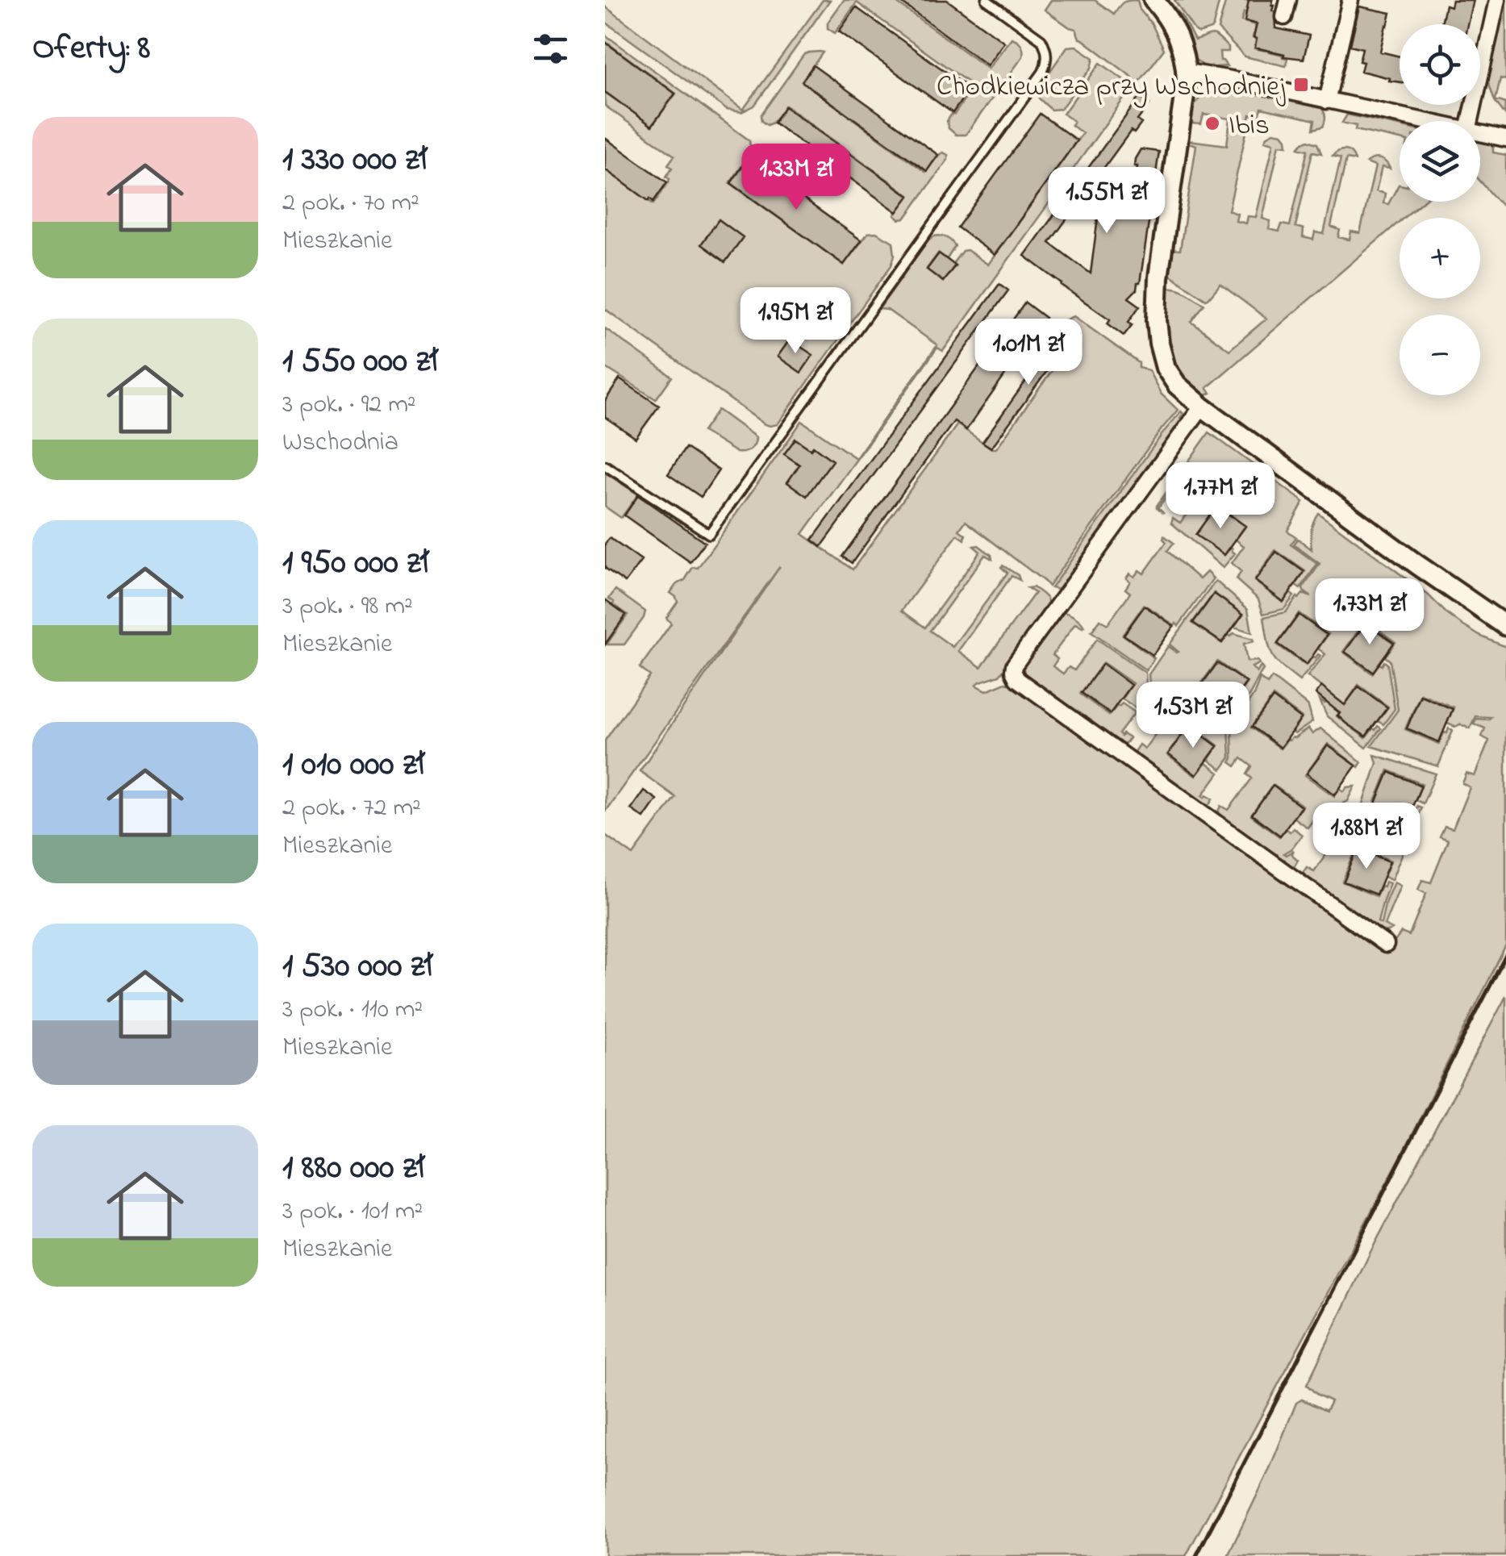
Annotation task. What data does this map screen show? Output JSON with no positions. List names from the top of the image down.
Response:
{
  "places": {
    "transit": ["Chodkiewicza przy Wschodniej"],
    "other": ["Ibis"]
  },
  "page": {
    "heading": "Oferty: 8",
    "map_buttons": ["+", "−"],
    "list": [
      {
        "name": "1 330 000 zł",
        "note": "2 pok. · 70 m² · Mieszkanie"
      },
      {
        "name": "1 550 000 zł",
        "note": "3 pok. · 92 m² · Wschodnia"
      },
      {
        "name": "1 950 000 zł",
        "note": "3 pok. · 98 m² · Mieszkanie"
      },
      {
        "name": "1 010 000 zł",
        "note": "2 pok. · 72 m² · Mieszkanie"
      },
      {
        "name": "1 530 000 zł",
        "note": "3 pok. · 110 m² · Mieszkanie"
      },
      {
        "name": "1 880 000 zł",
        "note": "3 pok. · 101 m² · Mieszkanie"
      }
    ],
    "price": [
      "1.33M zł",
      "1.55M zł",
      "1.95M zł",
      "1.01M zł",
      "1.77M zł",
      "1.73M zł",
      "1.53M zł",
      "1.88M zł"
    ]
  }
}
